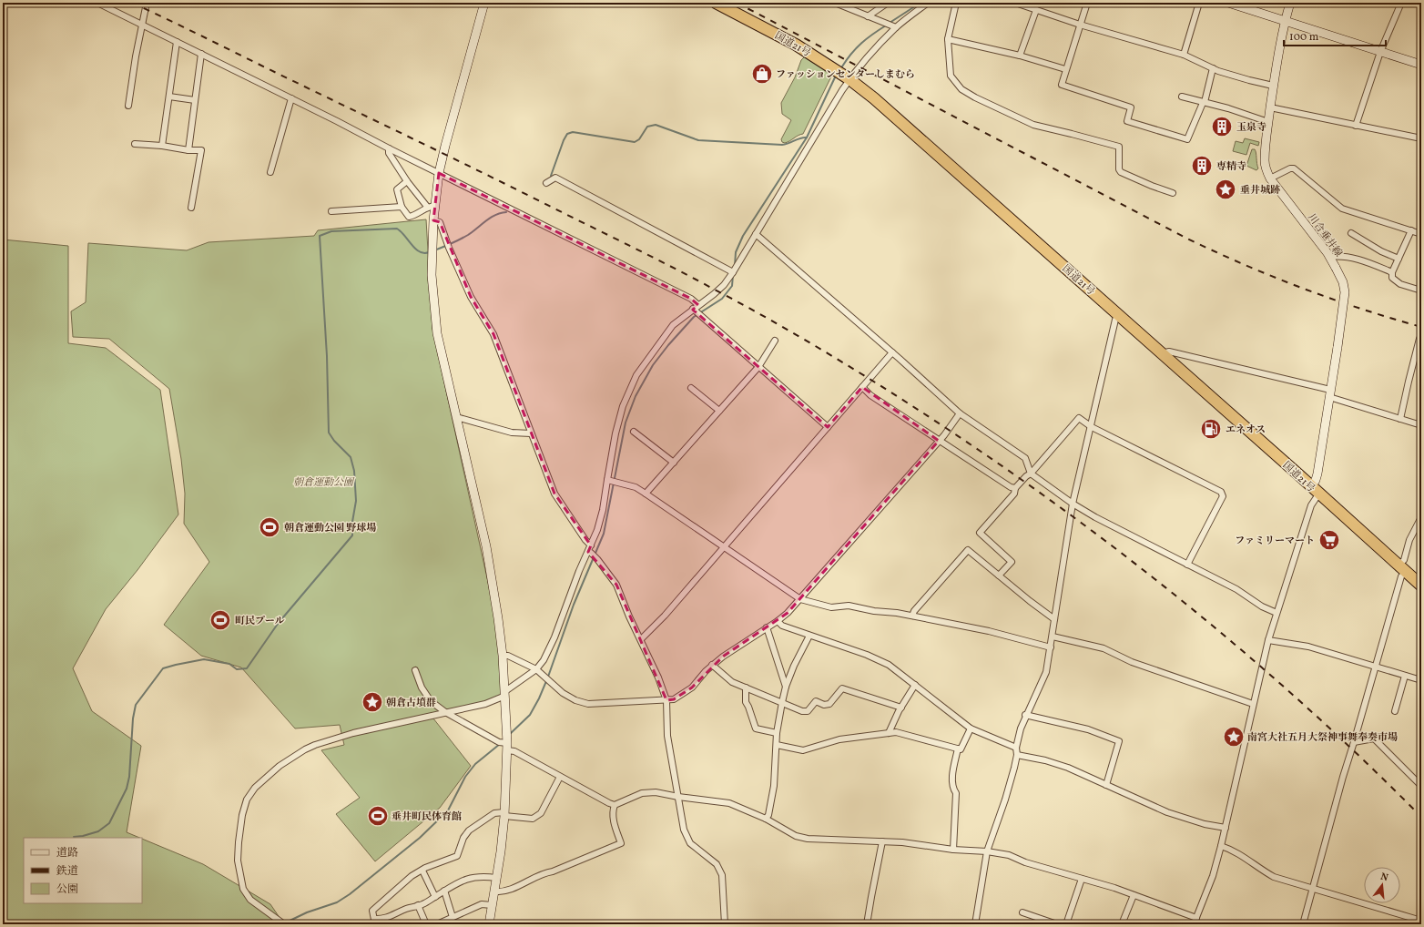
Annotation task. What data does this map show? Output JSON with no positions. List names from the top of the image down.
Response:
{
  "streets": {
    "highway": ["国道21号"],
    "street": ["川合垂井線"]
  },
  "crossings": [
    ["国道21号", "川合垂井線"]
  ],
  "parks": ["朝倉運動公園"],
  "places": {
    "shop": ["ファッションセンターしまむら"],
    "building": ["玉泉寺", "専精寺"],
    "place": ["垂井城跡", "朝倉古墳群", "南宮大社五月大祭神事舞奉奏市場"],
    "fuel station": ["エネオス"],
    "sports": ["朝倉運動公園 野球場", "町民プール", "垂井町民体育館"],
    "supermarket": ["ファミリーマート"]
  },
  "legend": ["道路", "鉄道", "公園"],
  "scale_bar": "100 m",
  "north": "top"
}
